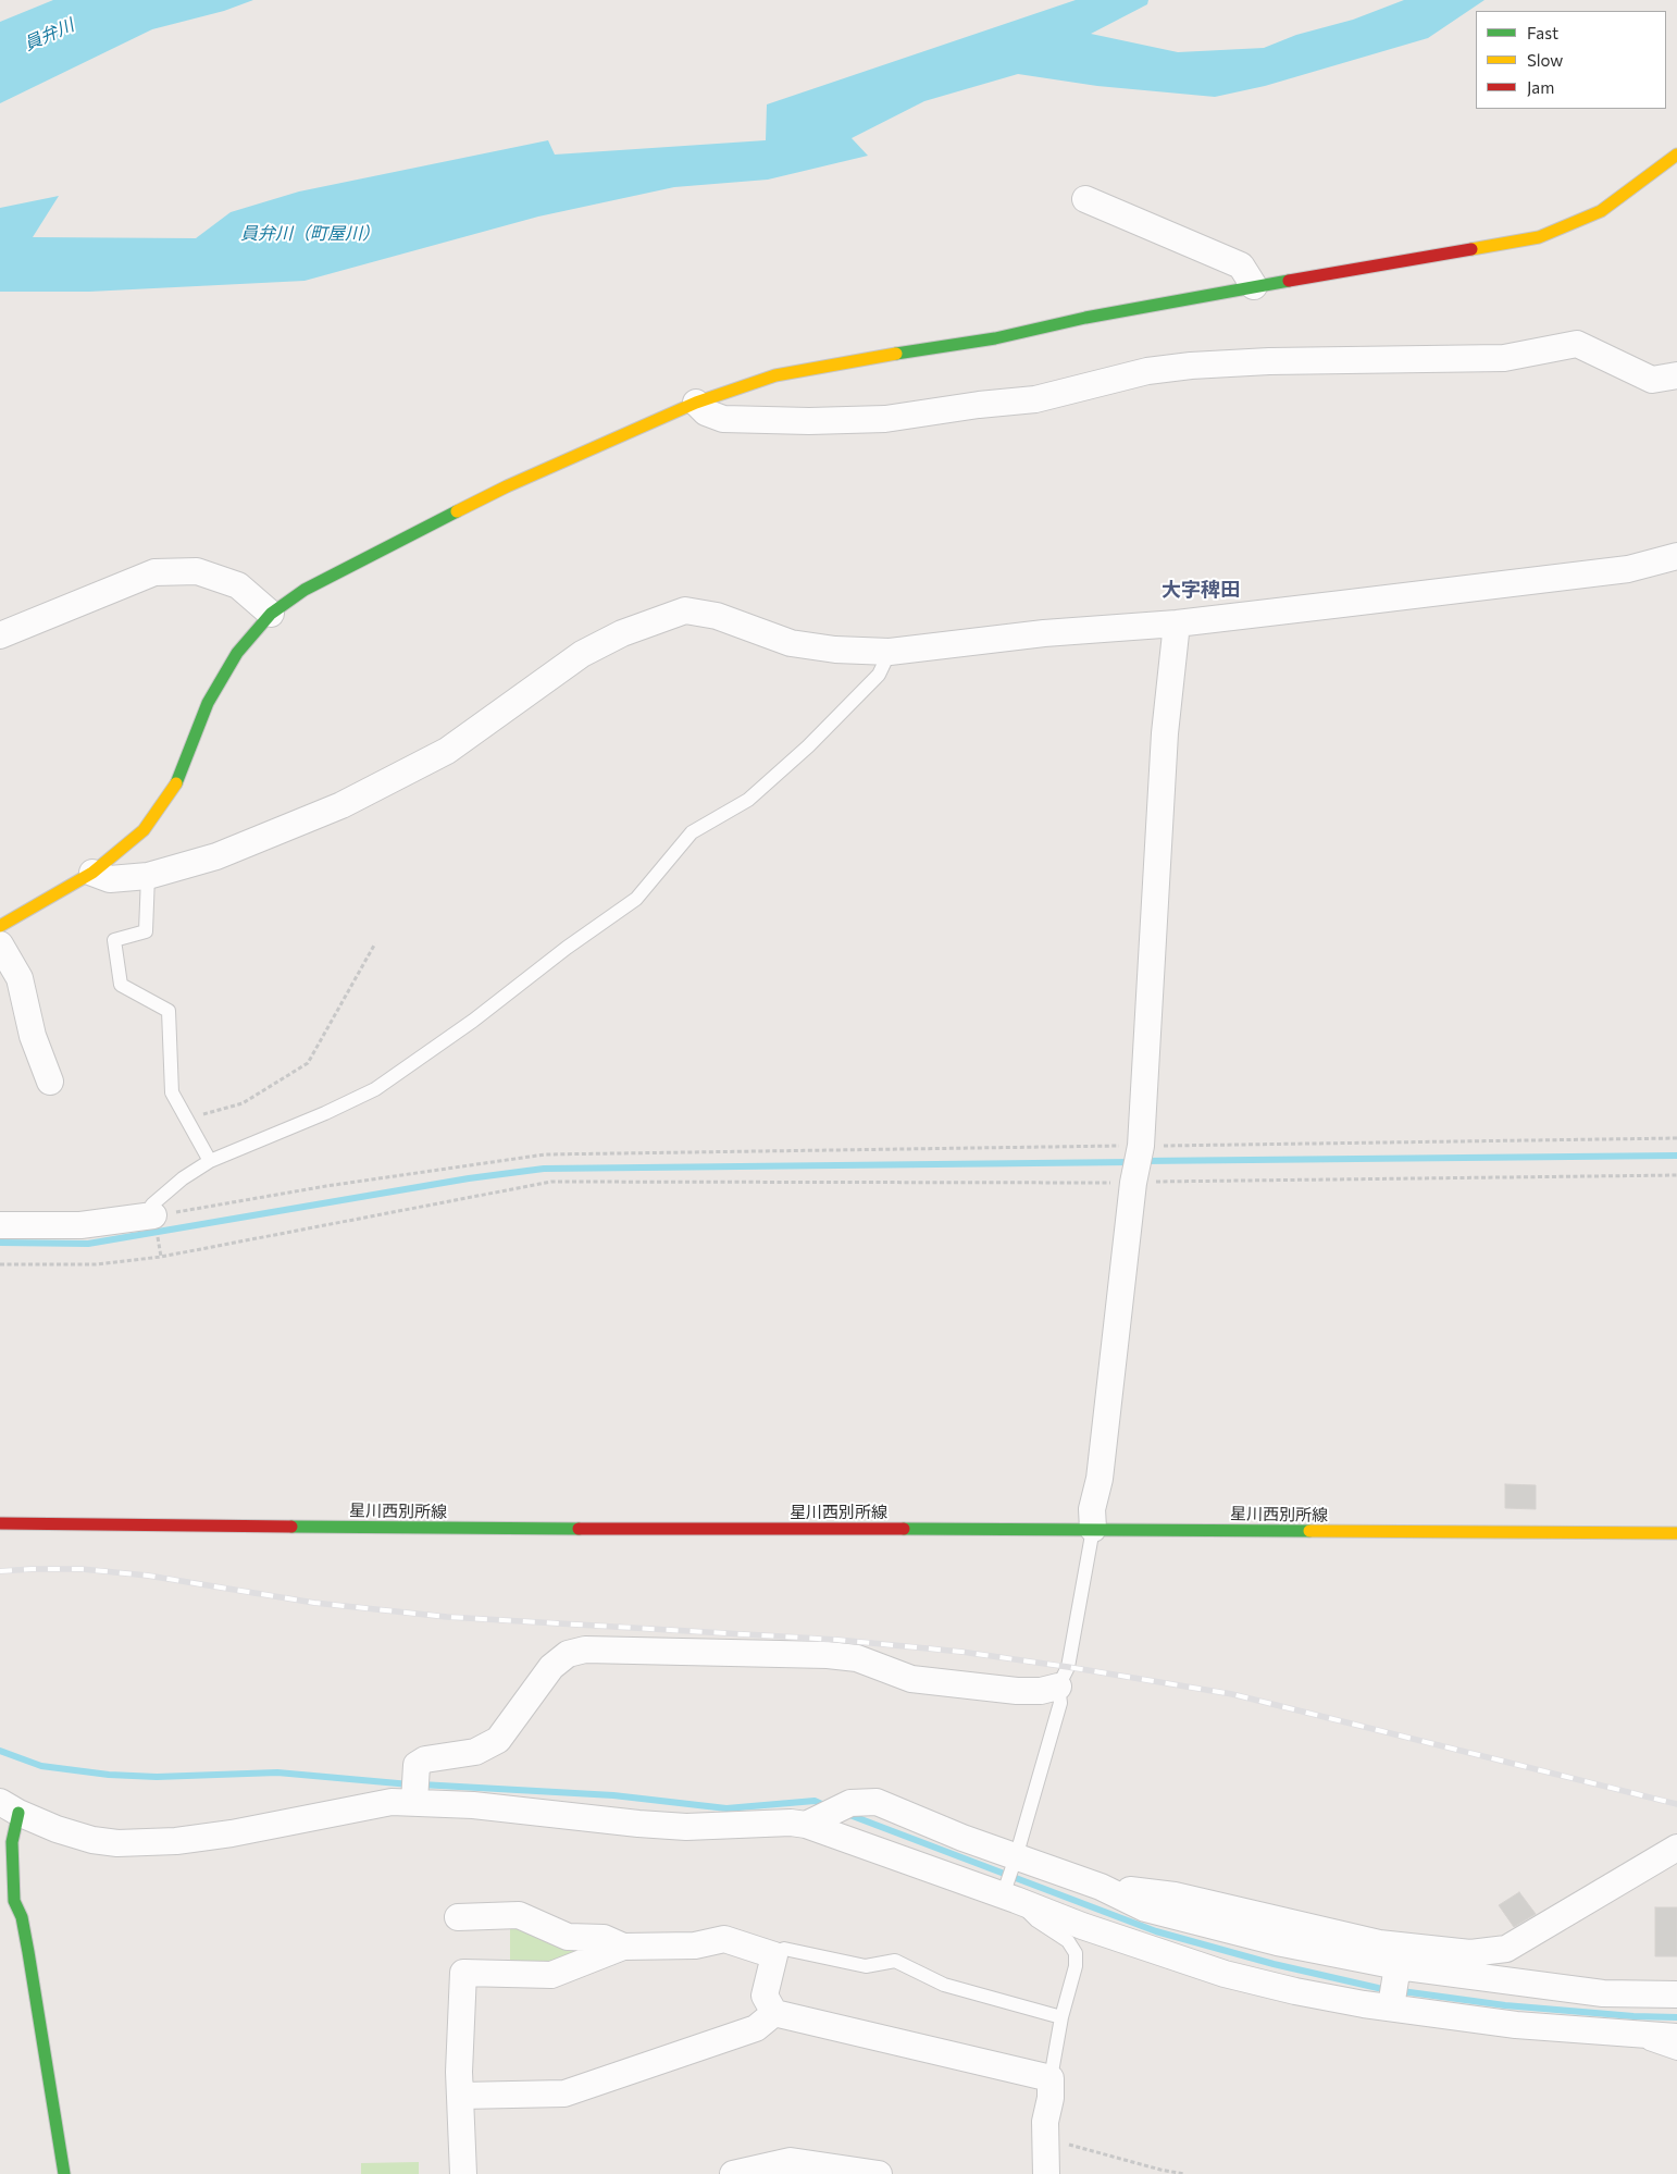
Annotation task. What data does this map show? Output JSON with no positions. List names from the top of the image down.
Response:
{
  "streets": {
    "street": ["星川西別所線"]
  },
  "districts": ["大字稗田"],
  "water": ["員弁川", "員弁川（町屋川）"],
  "legend": ["Fast", "Slow", "Jam"]
}
